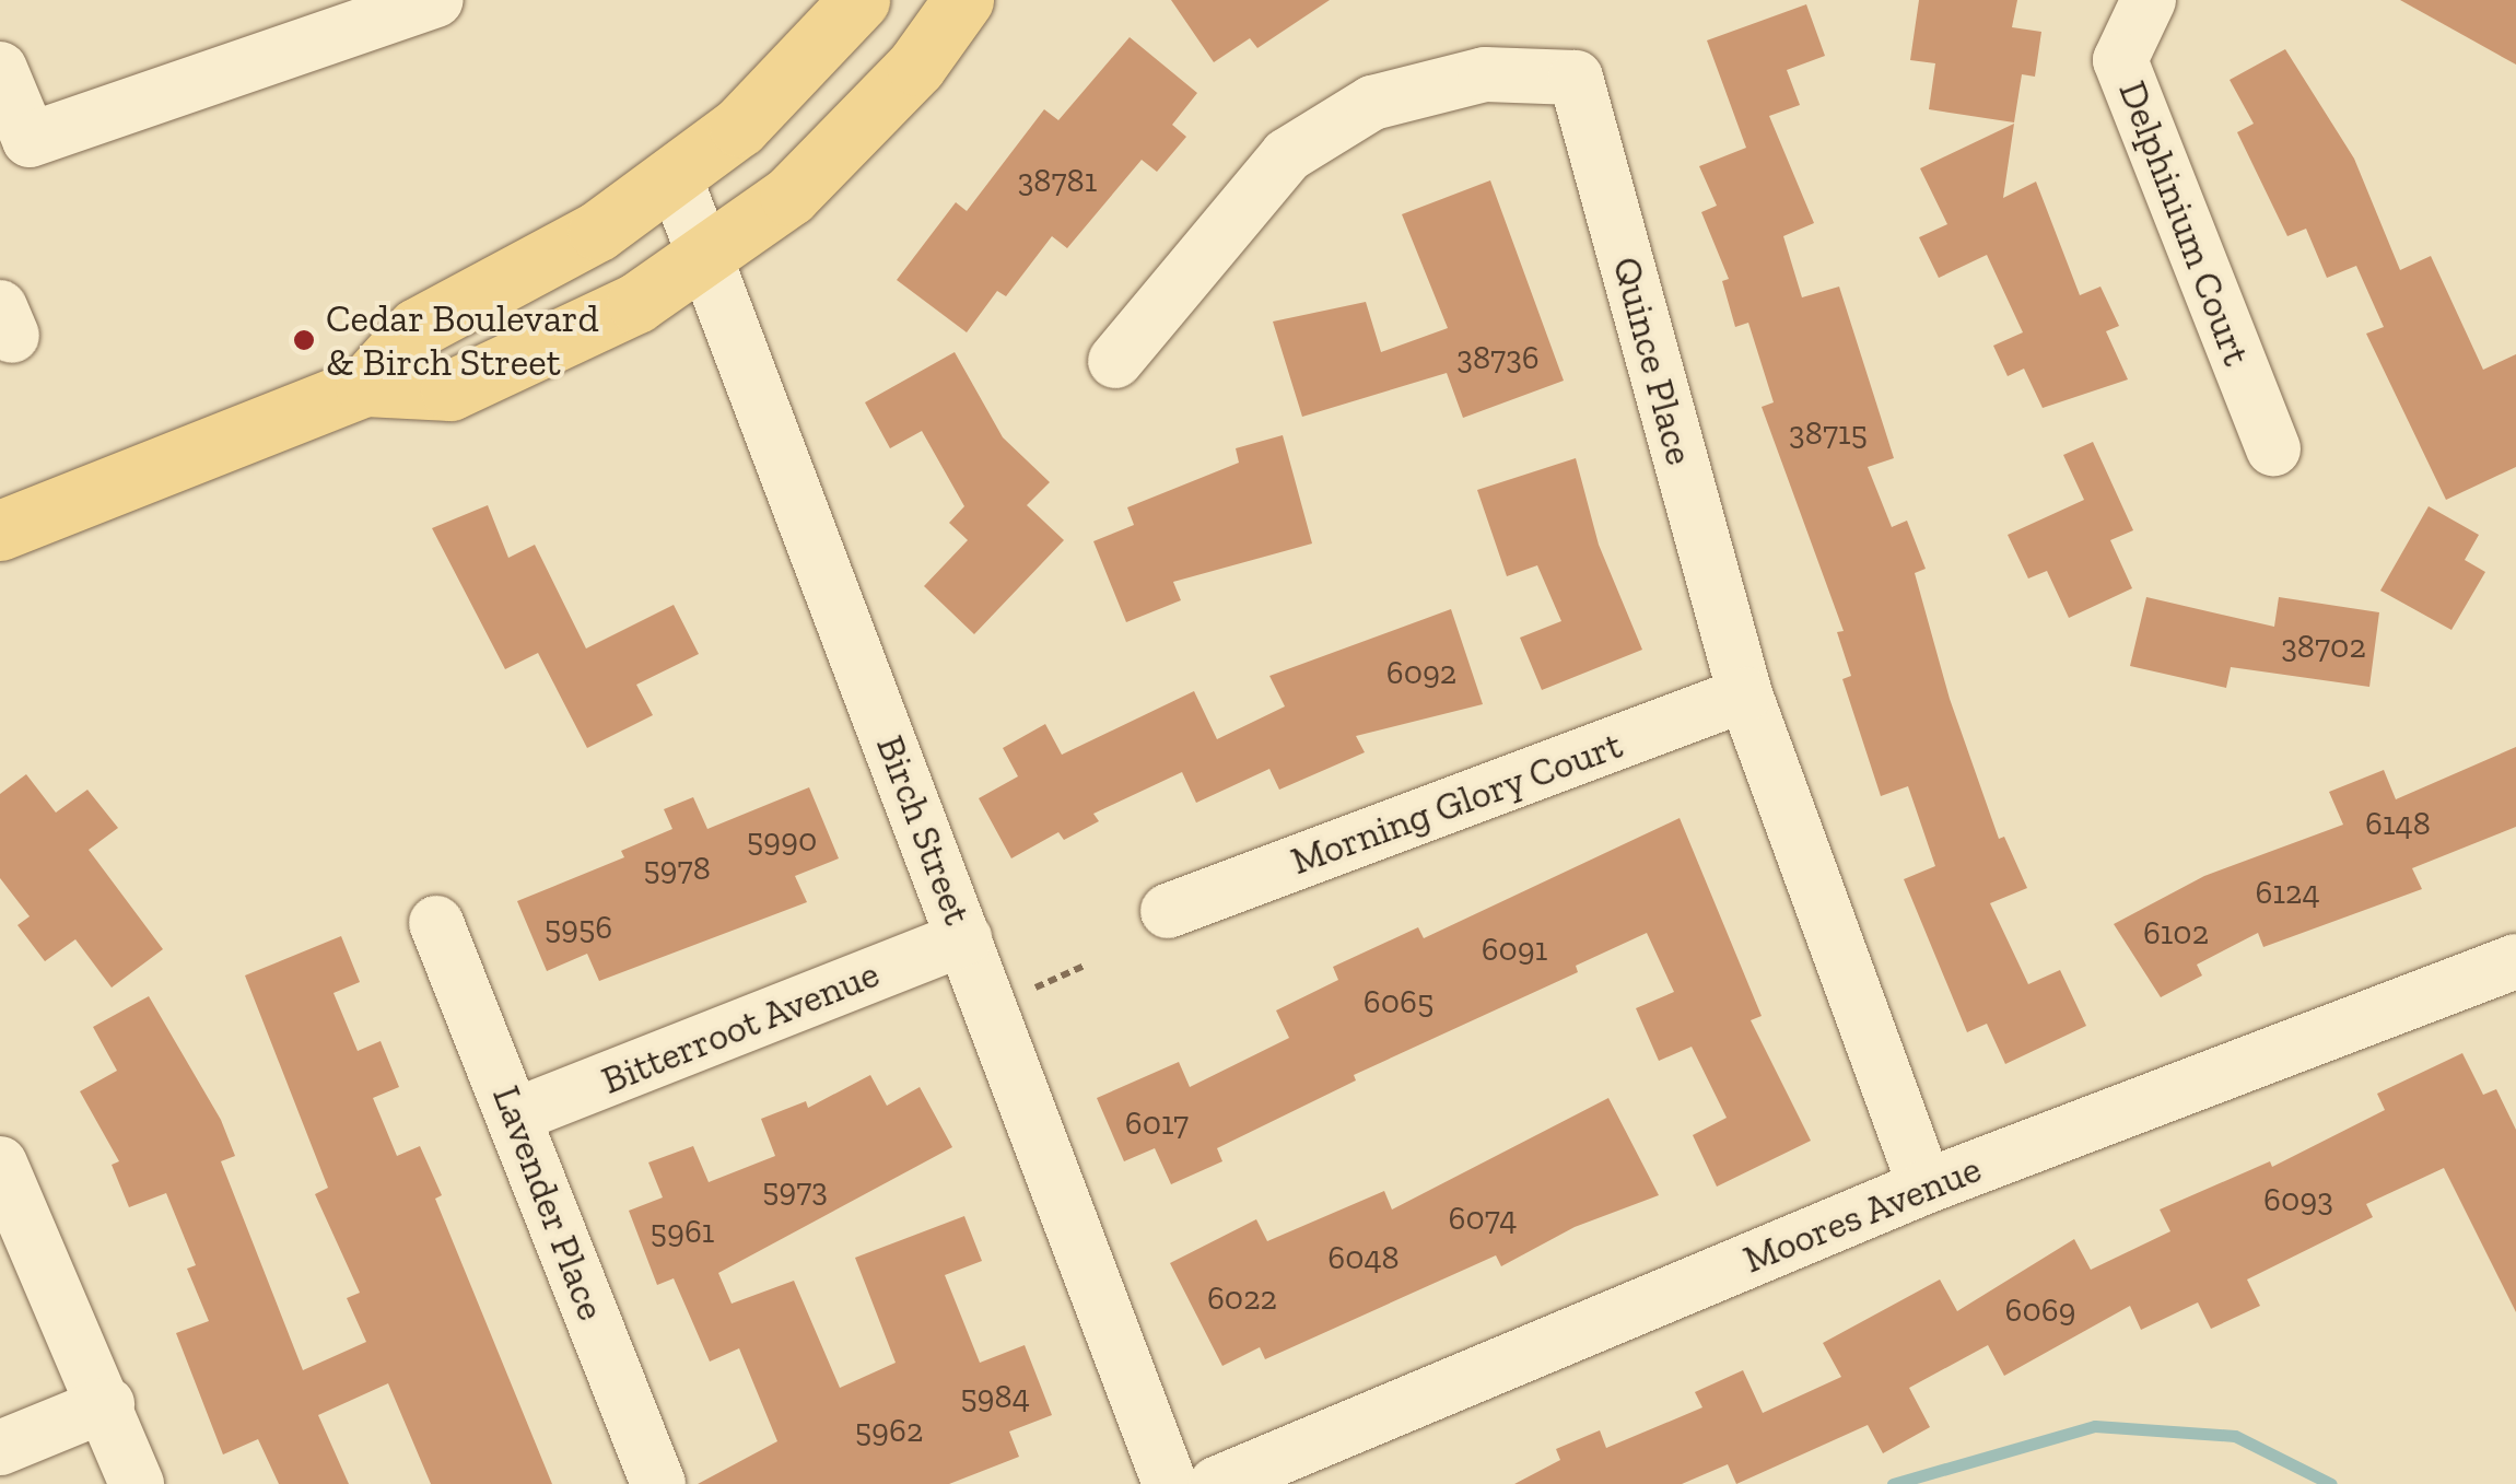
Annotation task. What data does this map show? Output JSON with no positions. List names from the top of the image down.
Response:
{
  "streets": {
    "street": [
      "Delphinium Court",
      "Quince Place",
      "Morning Glory Court",
      "Birch Street",
      "Bitterroot Avenue",
      "Lavender Place",
      "Moores Avenue"
    ]
  },
  "crossings": [
    ["Quince Place", "Morning Glory Court"],
    ["Quince Place", "Moores Avenue"],
    ["Birch Street", "Bitterroot Avenue"],
    ["Bitterroot Avenue", "Lavender Place"]
  ],
  "places": ["Cedar Boulevard & Birch Street"],
  "house_numbers": [
    "38781",
    "38736",
    "38715",
    "38702",
    "6092",
    "6148",
    "5990",
    "5978",
    "6124",
    "5956",
    "6102",
    "6091",
    "6065",
    "6017",
    "5973",
    "6093",
    "6074",
    "5961",
    "6048",
    "6022",
    "6069",
    "5984",
    "5962"
  ]
}
